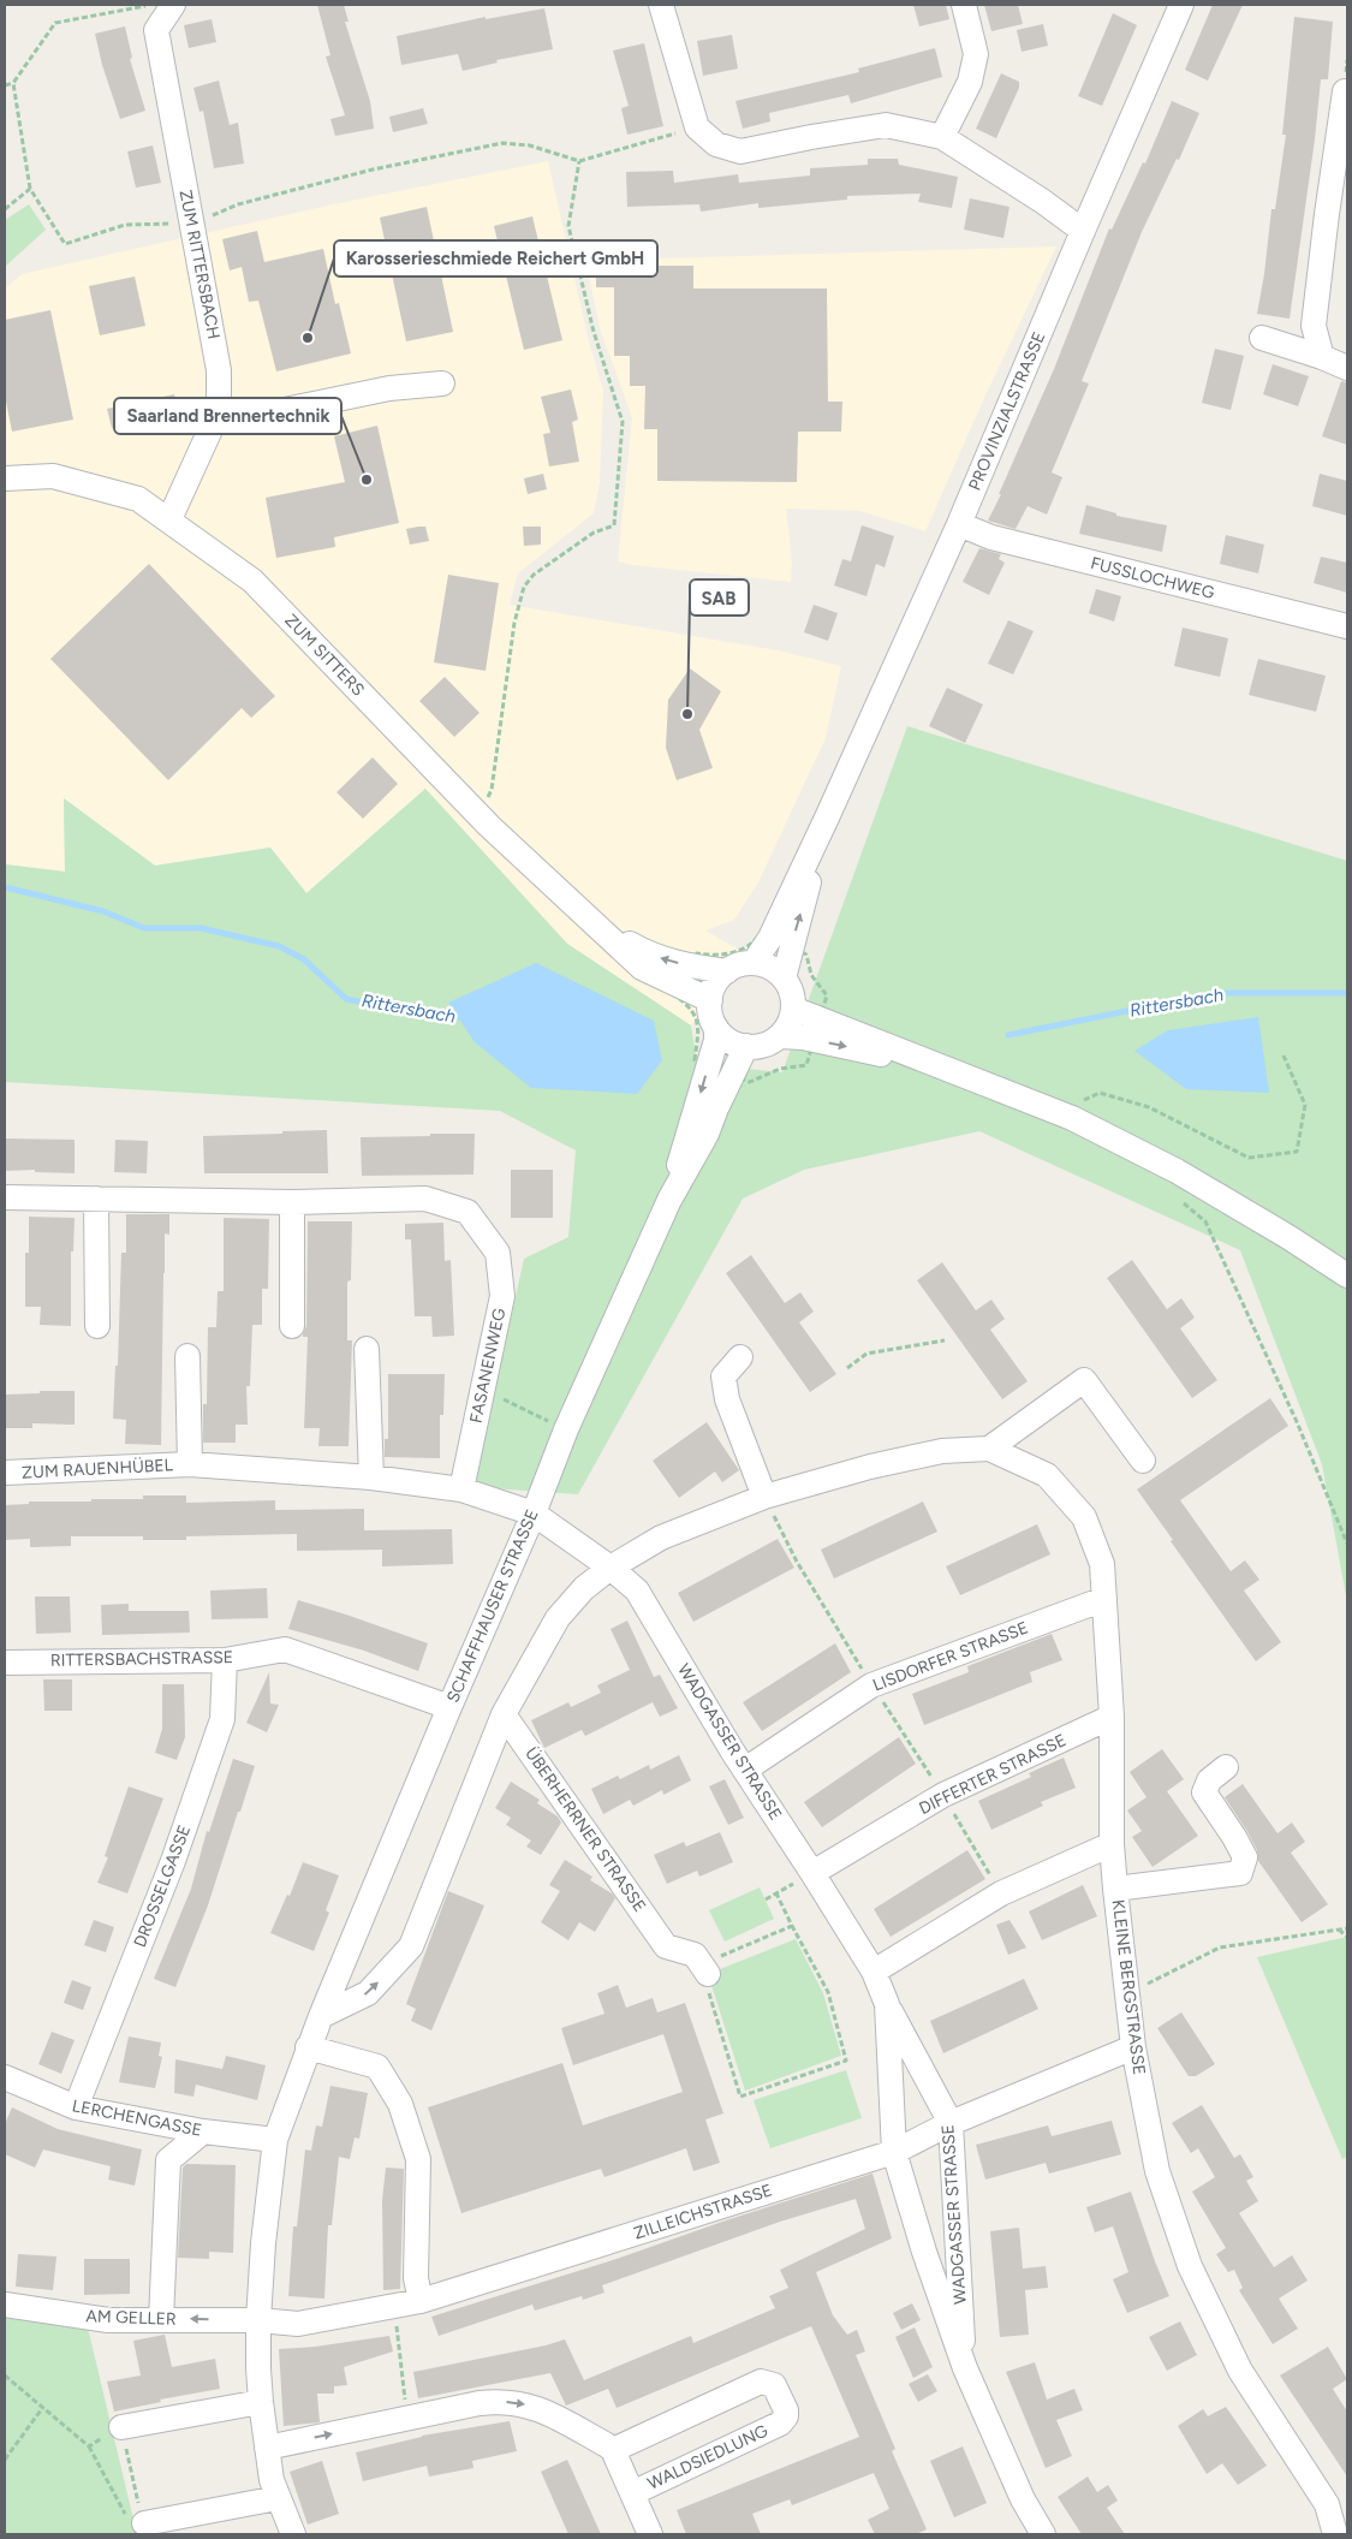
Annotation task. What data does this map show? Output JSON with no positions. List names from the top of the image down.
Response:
{
  "streets": {
    "street": [
      "ZUM RITTERSBACH",
      "PROVINZIALSTRASSE",
      "FUSSLOCHWEG",
      "ZUM SITTERS",
      "FASANENWEG",
      "ZUM RAUENHÜBEL",
      "SCHAFFHAUSER STRASSE",
      "LISDORFER STRASSE",
      "RITTERSBACHSTRASSE",
      "WADGASSER STRASSE",
      "DIFFERTER STRASSE",
      "ÜBERHERRNER STRASSE",
      "DROSSELGASSE",
      "KLEINE BERGSTRASSE",
      "LERCHENGASSE",
      "ZILLEICHSTRASSE",
      "AM GELLER",
      "WALDSIEDLUNG"
    ]
  },
  "crossings": [
    ["ZUM RITTERSBACH", "ZUM SITTERS"],
    ["PROVINZIALSTRASSE", "FUSSLOCHWEG"],
    ["PROVINZIALSTRASSE", "ZUM SITTERS"],
    ["PROVINZIALSTRASSE", "SCHAFFHAUSER STRASSE"],
    ["ZUM SITTERS", "SCHAFFHAUSER STRASSE"],
    ["FASANENWEG", "ZUM RAUENHÜBEL"],
    ["ZUM RAUENHÜBEL", "SCHAFFHAUSER STRASSE"],
    ["ZUM RAUENHÜBEL", "WADGASSER STRASSE"],
    ["SCHAFFHAUSER STRASSE", "RITTERSBACHSTRASSE"],
    ["SCHAFFHAUSER STRASSE", "WADGASSER STRASSE"],
    ["SCHAFFHAUSER STRASSE", "LERCHENGASSE"],
    ["SCHAFFHAUSER STRASSE", "ZILLEICHSTRASSE"],
    ["SCHAFFHAUSER STRASSE", "AM GELLER"],
    ["LISDORFER STRASSE", "WADGASSER STRASSE"],
    ["LISDORFER STRASSE", "KLEINE BERGSTRASSE"],
    ["RITTERSBACHSTRASSE", "DROSSELGASSE"],
    ["WADGASSER STRASSE", "DIFFERTER STRASSE"],
    ["WADGASSER STRASSE", "KLEINE BERGSTRASSE"],
    ["WADGASSER STRASSE", "ZILLEICHSTRASSE"],
    ["DIFFERTER STRASSE", "KLEINE BERGSTRASSE"],
    ["ÜBERHERRNER STRASSE", "KLEINE BERGSTRASSE"],
    ["DROSSELGASSE", "LERCHENGASSE"],
    ["KLEINE BERGSTRASSE", "ZILLEICHSTRASSE"],
    ["ZILLEICHSTRASSE", "AM GELLER"]
  ],
  "water": ["Rittersbach"],
  "places": ["Karosserieschmiede Reichert GmbH", "Saarland Brennertechnik", "SAB"]
}
